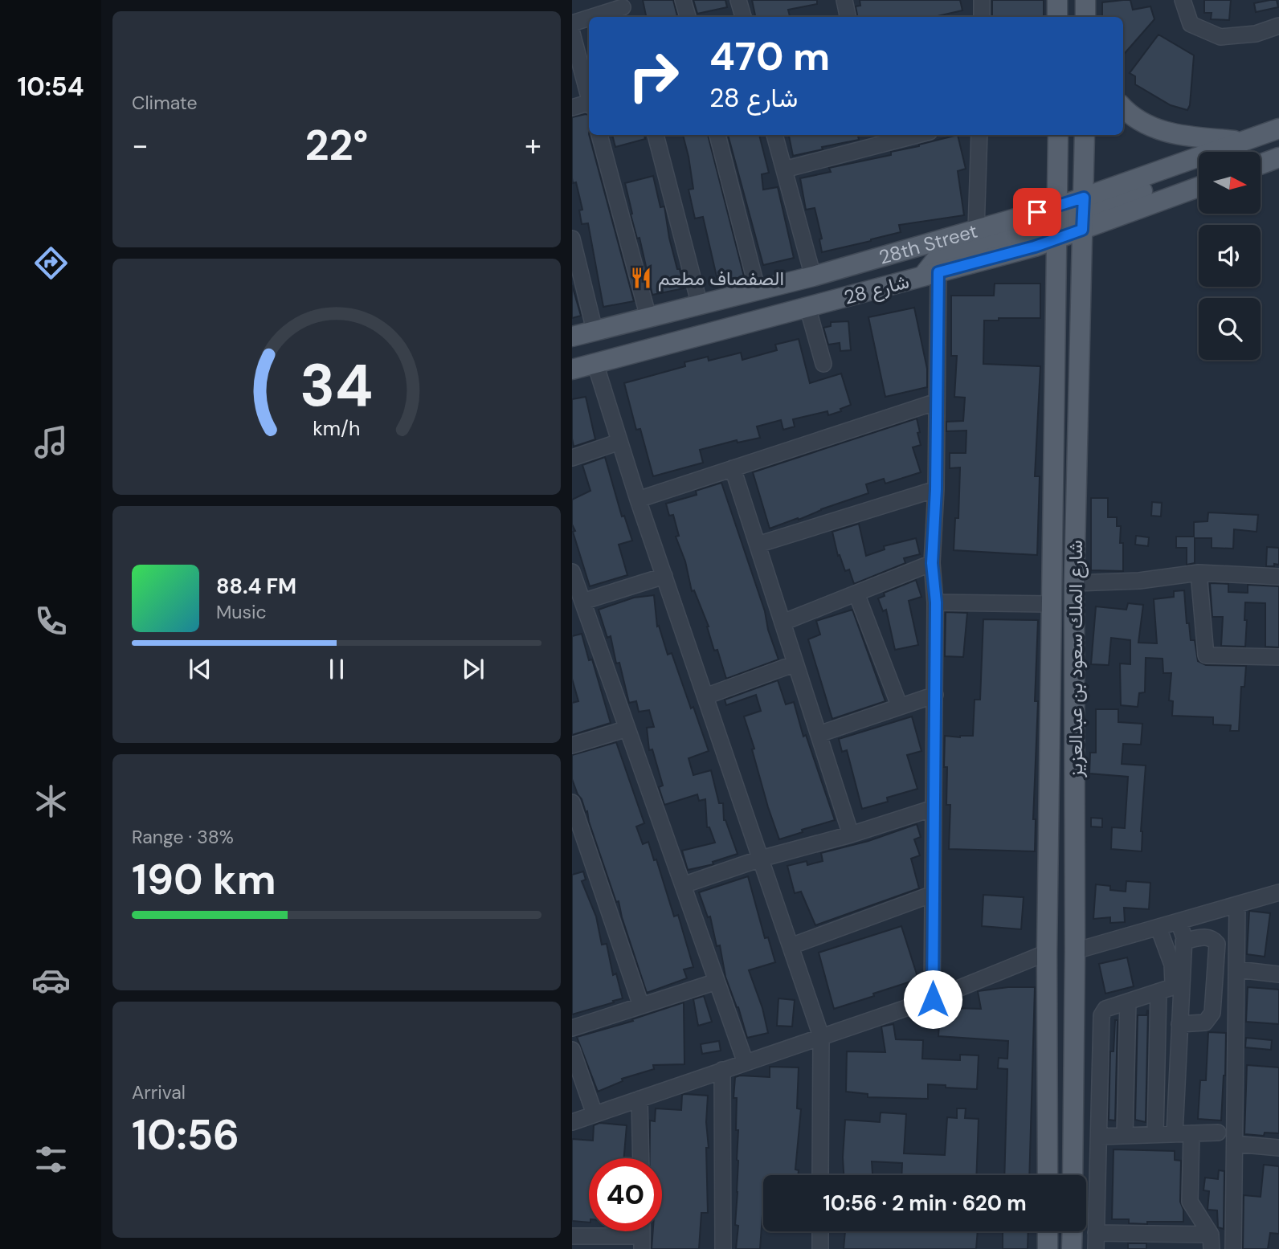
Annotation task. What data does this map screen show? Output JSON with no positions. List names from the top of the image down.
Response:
{
  "streets": {
    "main road": ["28th Street", "شارع 28", "شارع الملك سعود بن عبدالعزيز"]
  },
  "crossings": [
    ["28th Street", "شارع الملك سعود بن عبدالعزيز"]
  ],
  "places": {
    "restaurant": ["الصفصاف مطعم"]
  },
  "north": "right",
  "page": {
    "tabs": "10:54",
    "tile": [
      "Climate",
      ["Range · 38%", "190 km"],
      ["Arrival", "10:56"]
    ],
    "turn": ["470 m", "شارع 28"],
    "heat": ["−", "22°", "+"],
    "song": ["88.4 FM", "Music"],
    "limit": "40",
    "trip": "10:56 · 2 min · 620 m",
    "gauge": ["34", "km/h"]
  }
}
